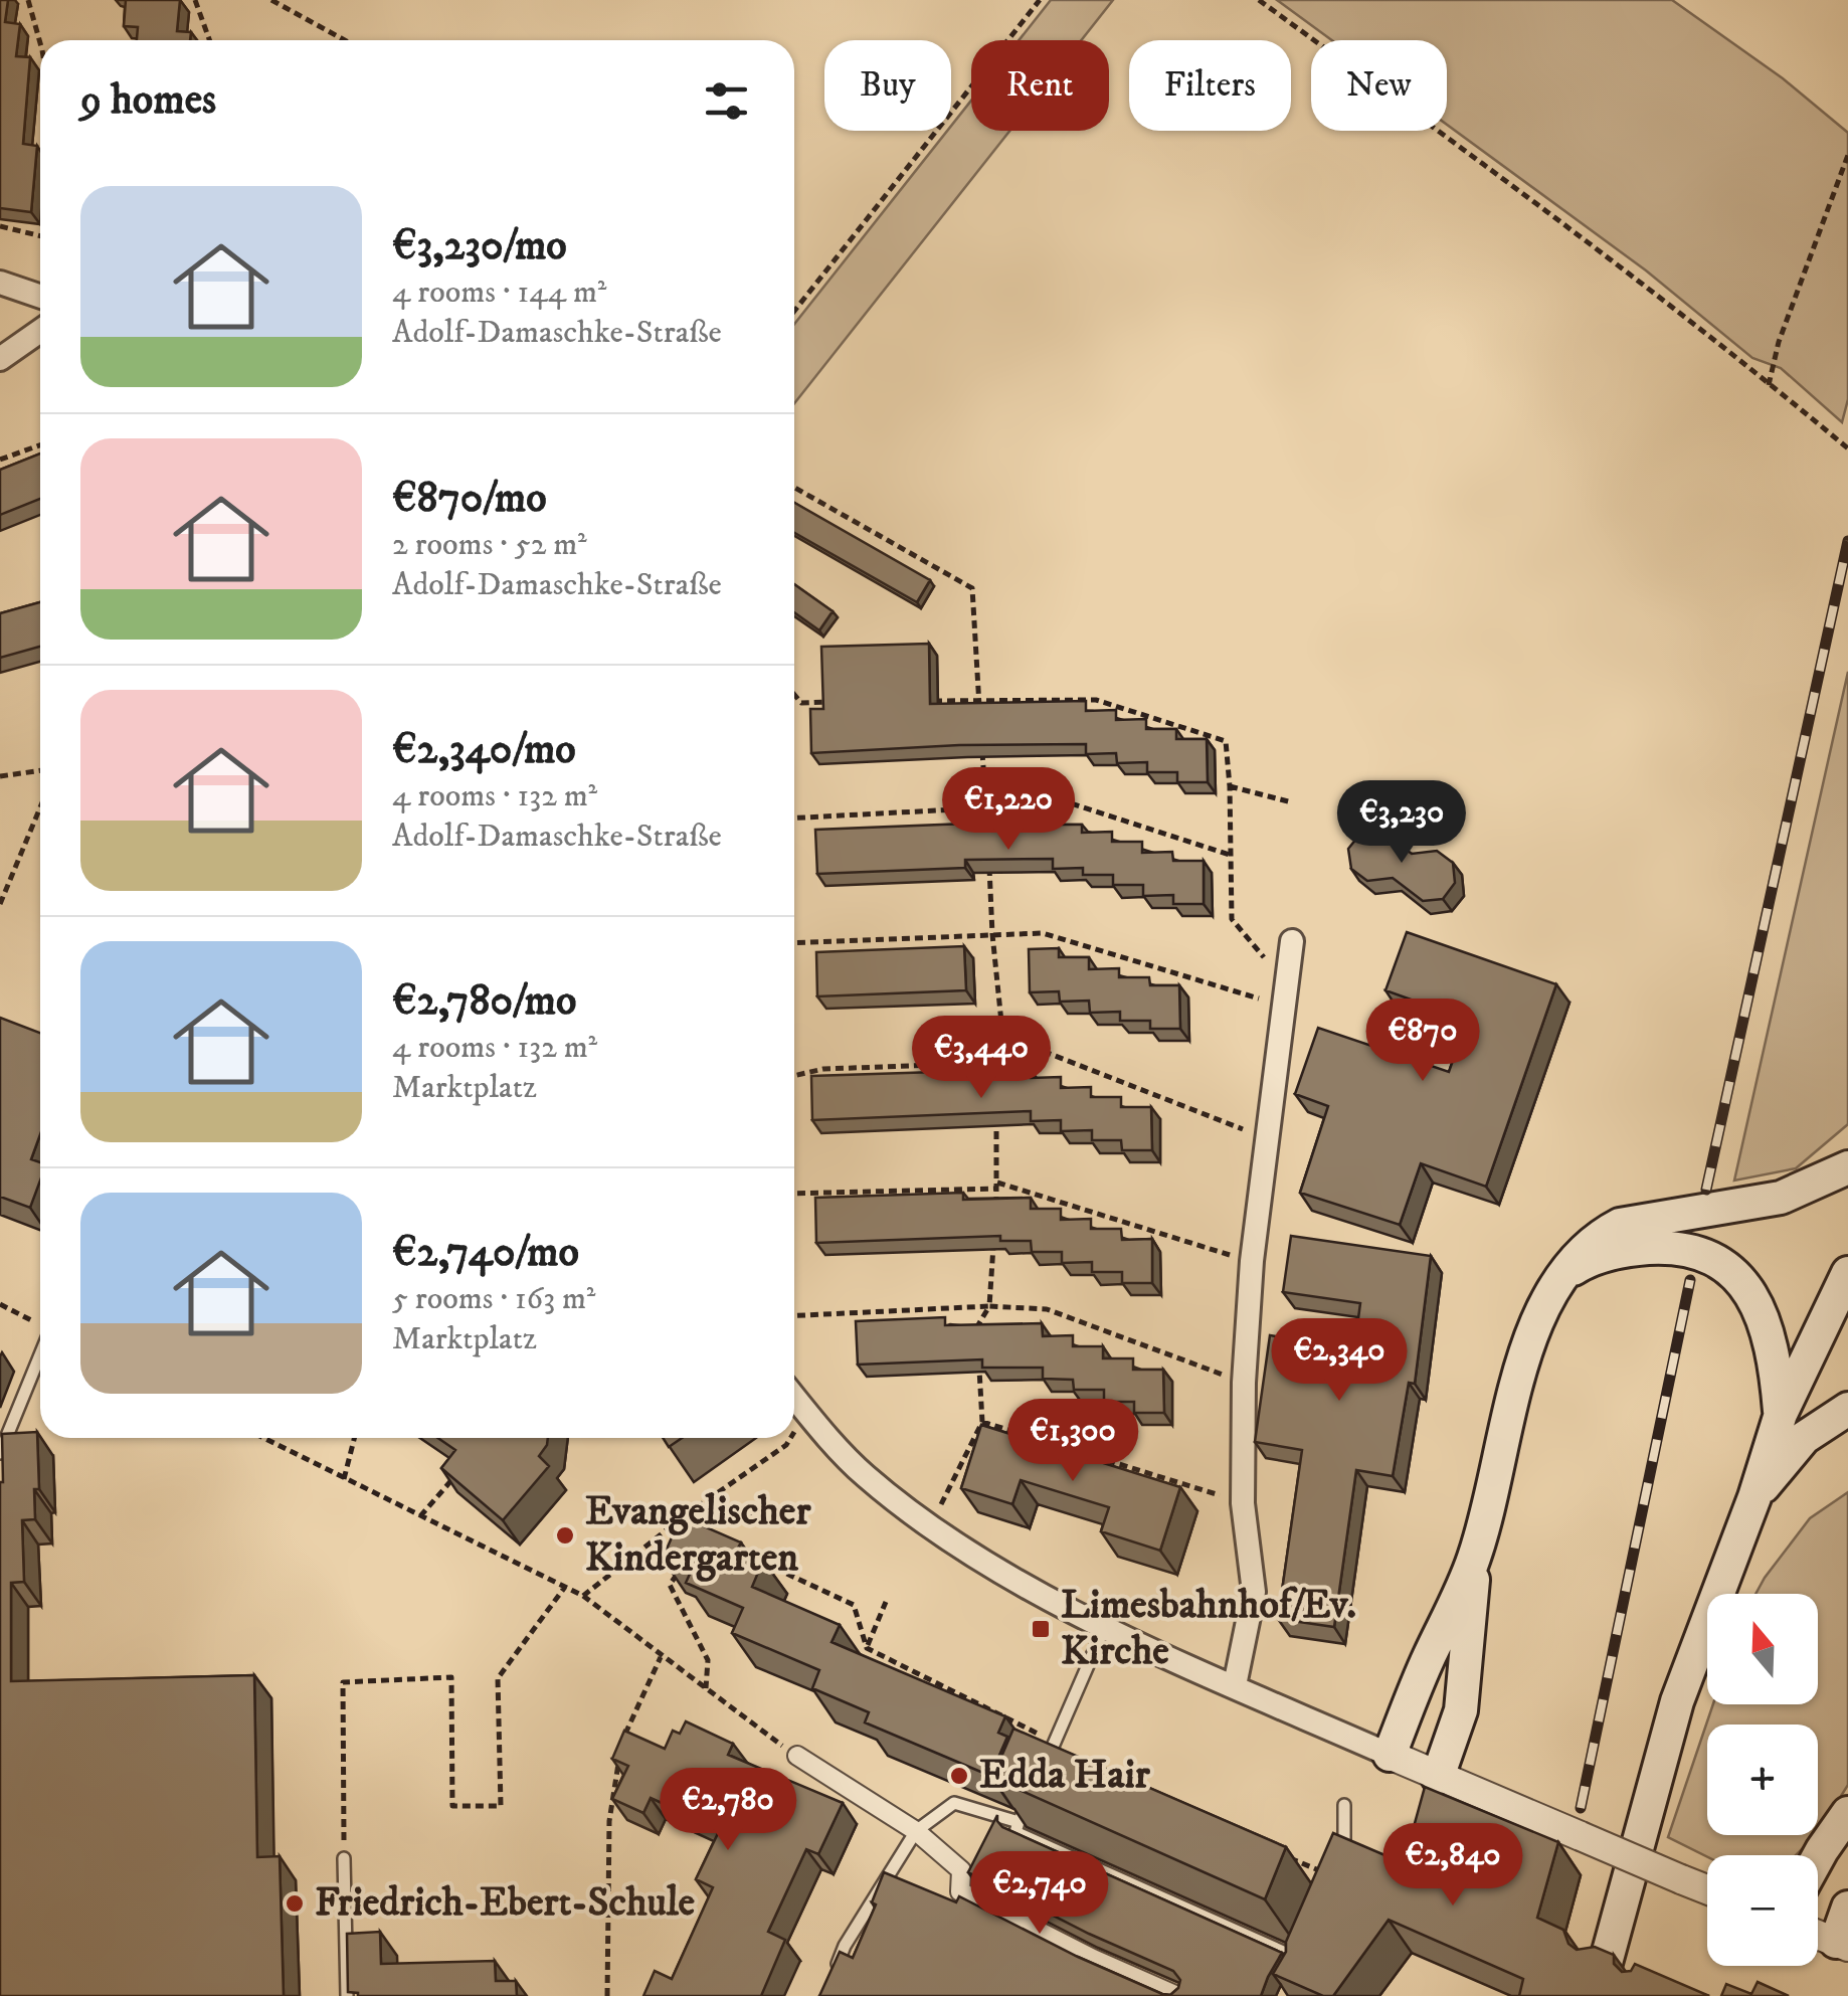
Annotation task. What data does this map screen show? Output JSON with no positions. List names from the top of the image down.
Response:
{
  "places": {
    "other": ["Evangelischer Kindergarten", "Edda Hair", "Friedrich-Ebert-Schule"],
    "transit": ["Limesbahnhof/Ev. Kirche"]
  },
  "north": "top",
  "page": {
    "chip": [
      "Buy",
      "Rent",
      "Filters",
      "New"
    ],
    "heading": "9 homes",
    "list": [
      {
        "name": "€3,230/mo",
        "note": "4 rooms · 144 m² · Adolf-Damaschke-Straße"
      },
      {
        "name": "€870/mo",
        "note": "2 rooms · 52 m² · Adolf-Damaschke-Straße"
      },
      {
        "name": "€2,340/mo",
        "note": "4 rooms · 132 m² · Adolf-Damaschke-Straße"
      },
      {
        "name": "€2,780/mo",
        "note": "4 rooms · 132 m² · Marktplatz"
      },
      {
        "name": "€2,740/mo",
        "note": "5 rooms · 163 m² · Marktplatz"
      }
    ],
    "price": [
      "€1,220",
      "€3,230",
      "€870",
      "€3,440",
      "€2,340",
      "€1,300",
      "€2,780",
      "€2,840",
      "€2,740"
    ],
    "map_buttons": ["+", "−"]
  }
}
